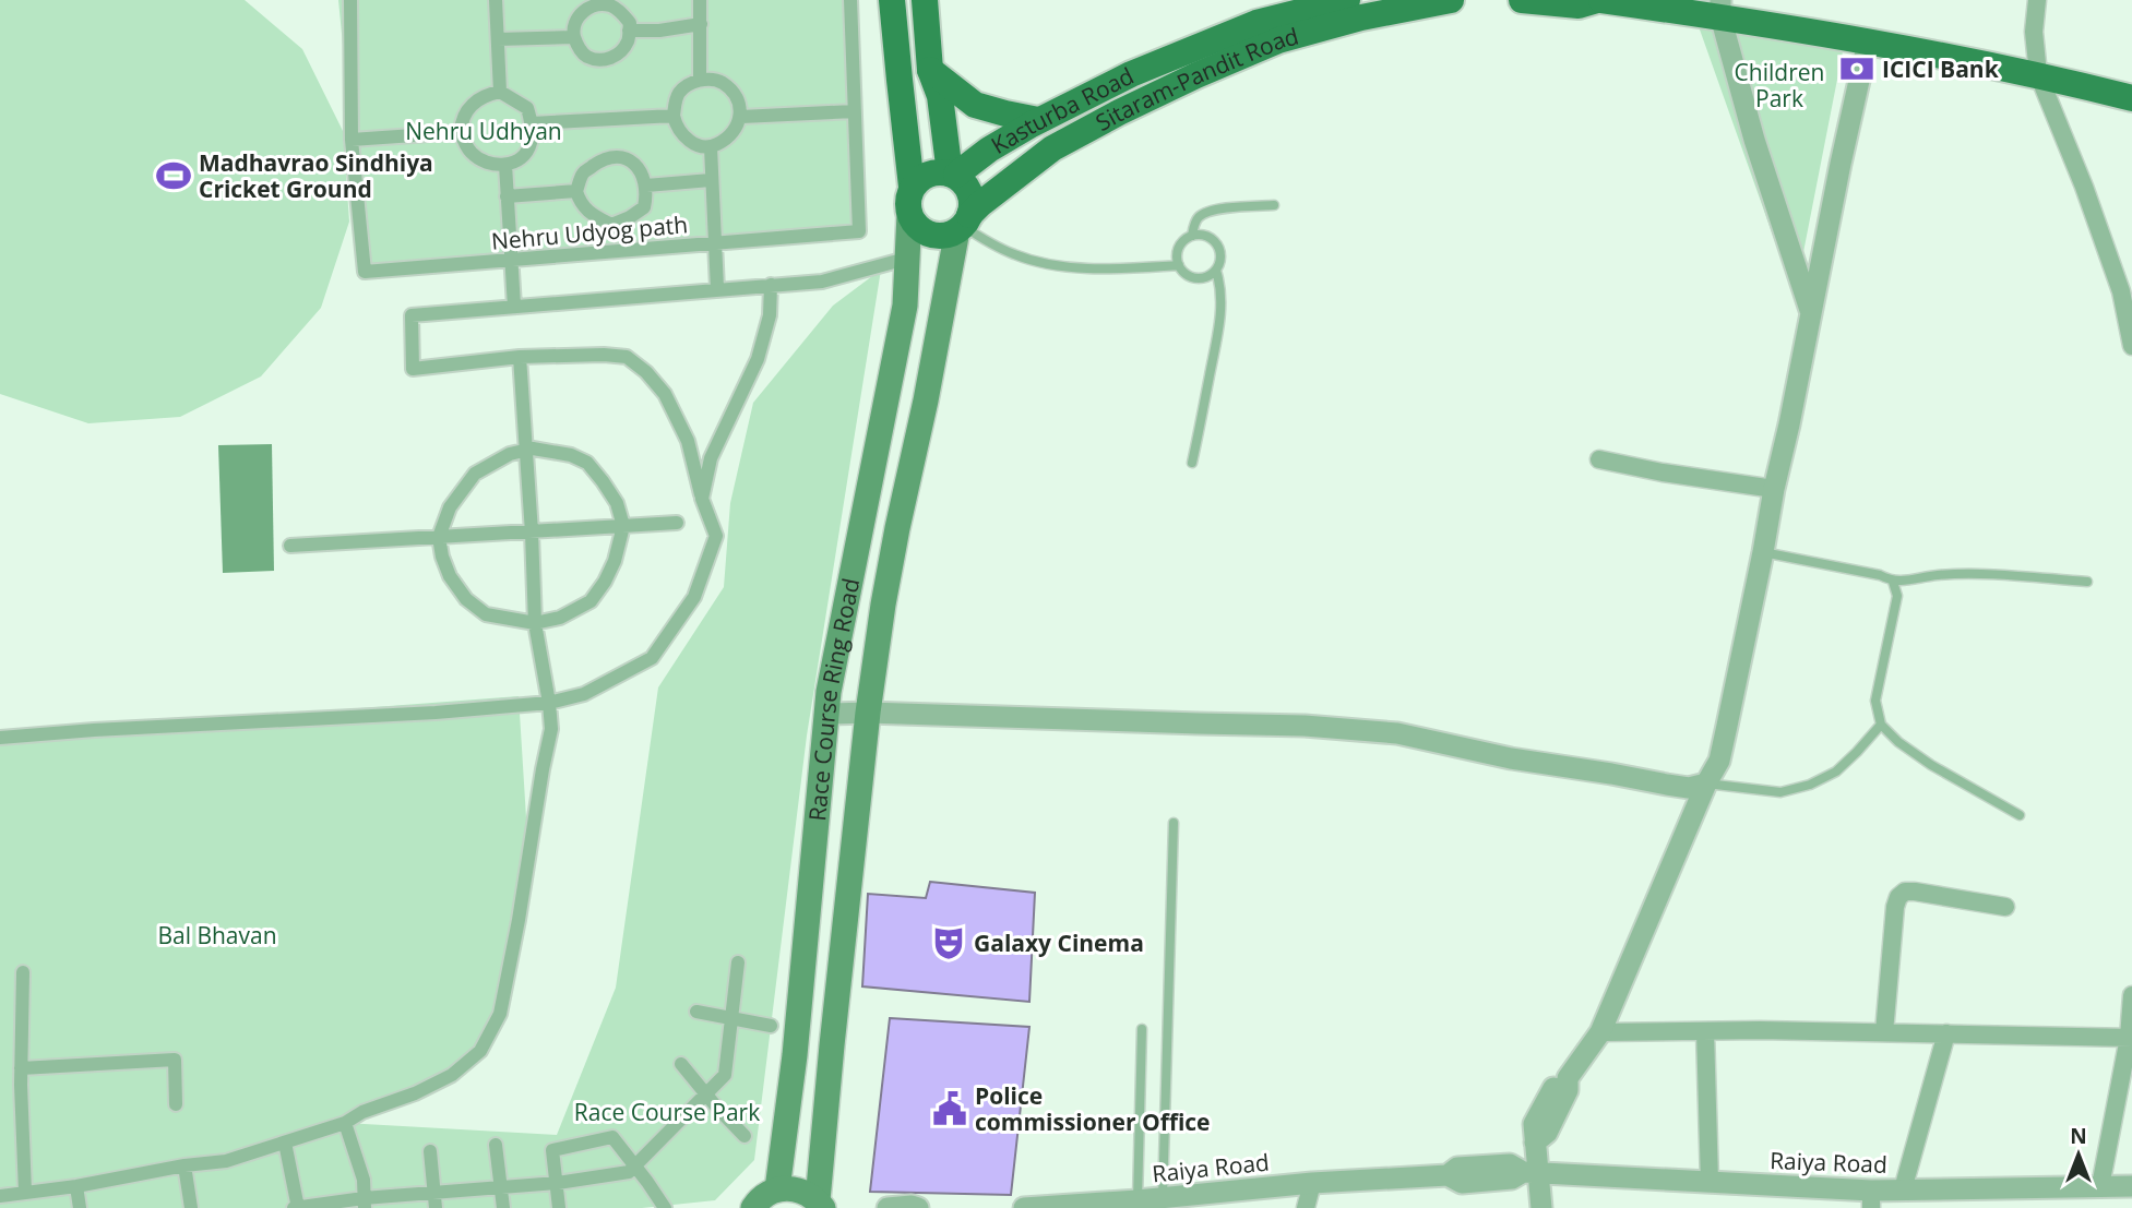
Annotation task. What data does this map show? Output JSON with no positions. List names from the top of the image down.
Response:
{
  "streets": {
    "main road": ["Sitaram-Pandit Road", "Kasturba Road", "Race Course Ring Road"],
    "street": ["Nehru Udyog path", "Raiya Road"]
  },
  "crossings": [
    ["Sitaram-Pandit Road", "Kasturba Road"],
    ["Sitaram-Pandit Road", "Race Course Ring Road"],
    ["Kasturba Road", "Race Course Ring Road"]
  ],
  "parks": [
    "Children Park",
    "Nehru Udhyan",
    "Bal Bhavan",
    "Race Course Park"
  ],
  "places": {
    "bank": ["ICICI Bank"],
    "sports": ["Madhavrao Sindhiya Cricket Ground"],
    "theatre": ["Galaxy Cinema"],
    "public building": ["Police commissioner Office"]
  },
  "north": "top"
}
